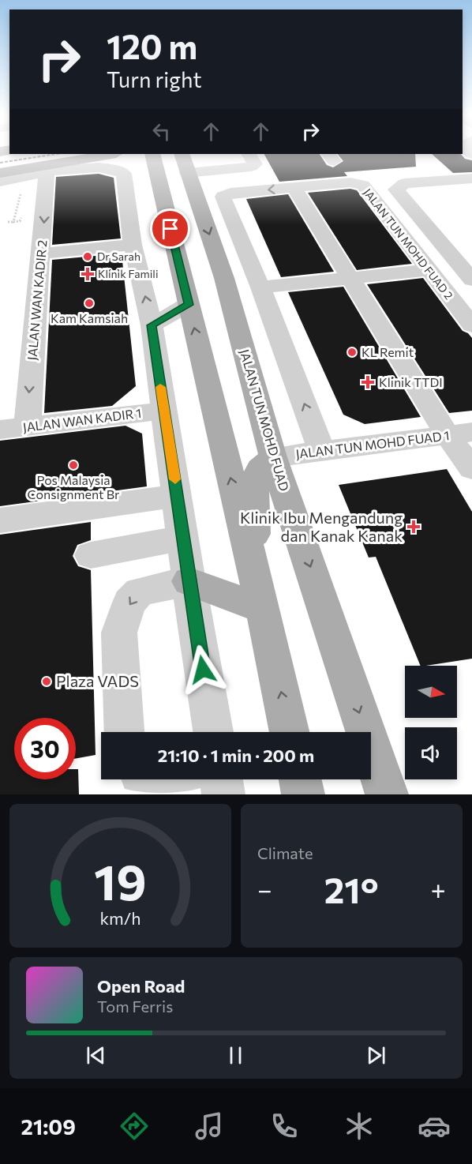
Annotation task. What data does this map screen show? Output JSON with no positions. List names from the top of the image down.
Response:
{
  "streets": {
    "main road": ["JALAN TUN MOHD FUAD"],
    "street": [
      "JALAN TUN MOHD FUAD 2",
      "JALAN WAN KADIR 2",
      "JALAN WAN KADIR 1",
      "JALAN TUN MOHD FUAD 1"
    ]
  },
  "crossings": [
    ["JALAN TUN MOHD FUAD 2", "JALAN TUN MOHD FUAD"],
    ["JALAN WAN KADIR 2", "JALAN WAN KADIR 1"],
    ["JALAN TUN MOHD FUAD", "JALAN TUN MOHD FUAD 1"]
  ],
  "places": {
    "other": [
      "Dr Sarah",
      "Kam Kamsiah",
      "KL Remit",
      "Pos Malaysia Consignment Br",
      "Plaza VADS"
    ],
    "health": ["Klinik Famili", "Klinik TTDI", "Klinik Ibu Mengandung dan Kanak Kanak"]
  },
  "north": "right",
  "page": {
    "turn": ["120 m", "Turn right"],
    "limit": "30",
    "trip": "21:10 · 1 min · 200 m",
    "tile": "Climate",
    "heat": ["−", "21°", "+"],
    "song": ["Open Road", "Tom Ferris"],
    "tabs": "21:09",
    "gauge": ["19", "km/h"]
  }
}
